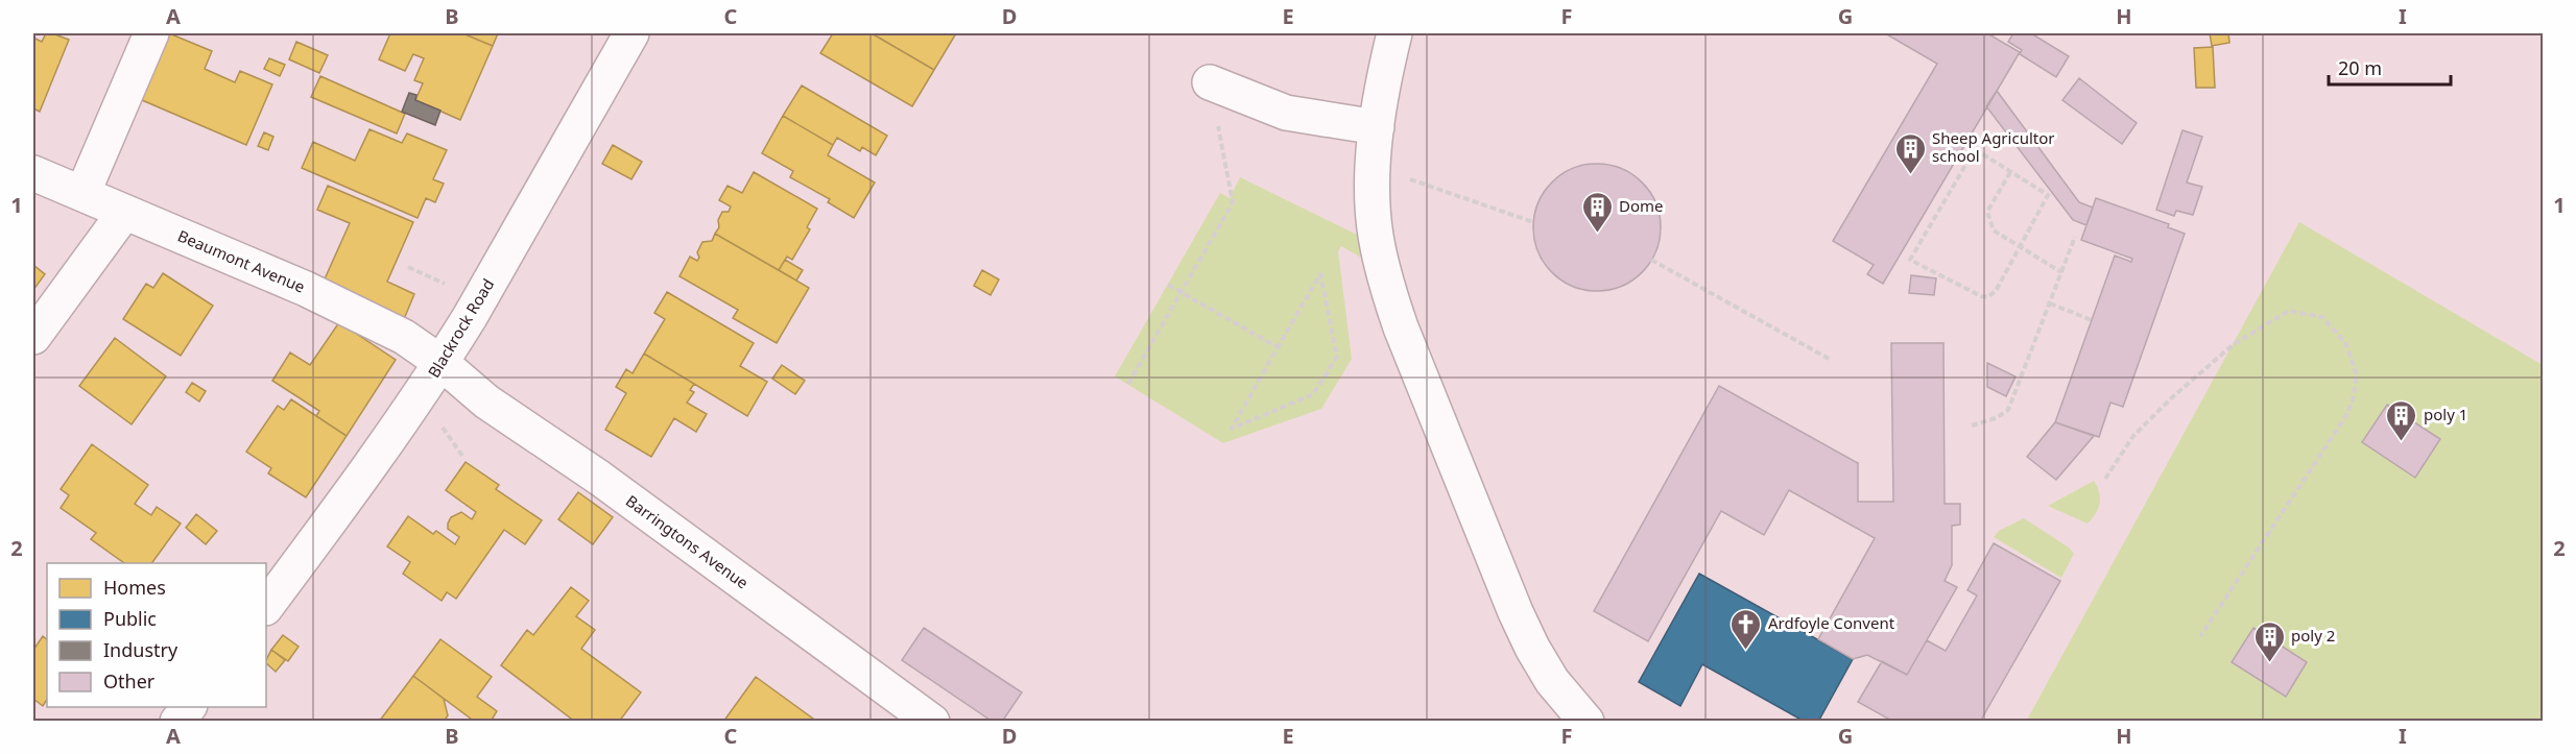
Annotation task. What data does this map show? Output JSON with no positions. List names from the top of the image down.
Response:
{
  "streets": {
    "street": ["Beaumont Avenue", "Blackrock Road", "Barringtons Avenue"]
  },
  "crossings": [
    ["Beaumont Avenue", "Blackrock Road"],
    ["Beaumont Avenue", "Barringtons Avenue"],
    ["Blackrock Road", "Barringtons Avenue"]
  ],
  "places": {
    "building": [
      "Sheep Agricultor school",
      "Dome",
      "poly 1",
      "poly 2"
    ],
    "church": ["Ardfoyle Convent"]
  },
  "legend": [
    "Homes",
    "Public",
    "Industry",
    "Other"
  ],
  "scale_bar": "20 m",
  "grid": {
    "columns": [
      "A",
      "B",
      "C",
      "D",
      "E",
      "F",
      "G",
      "H",
      "I"
    ],
    "rows": ["1", "2"]
  }
}
